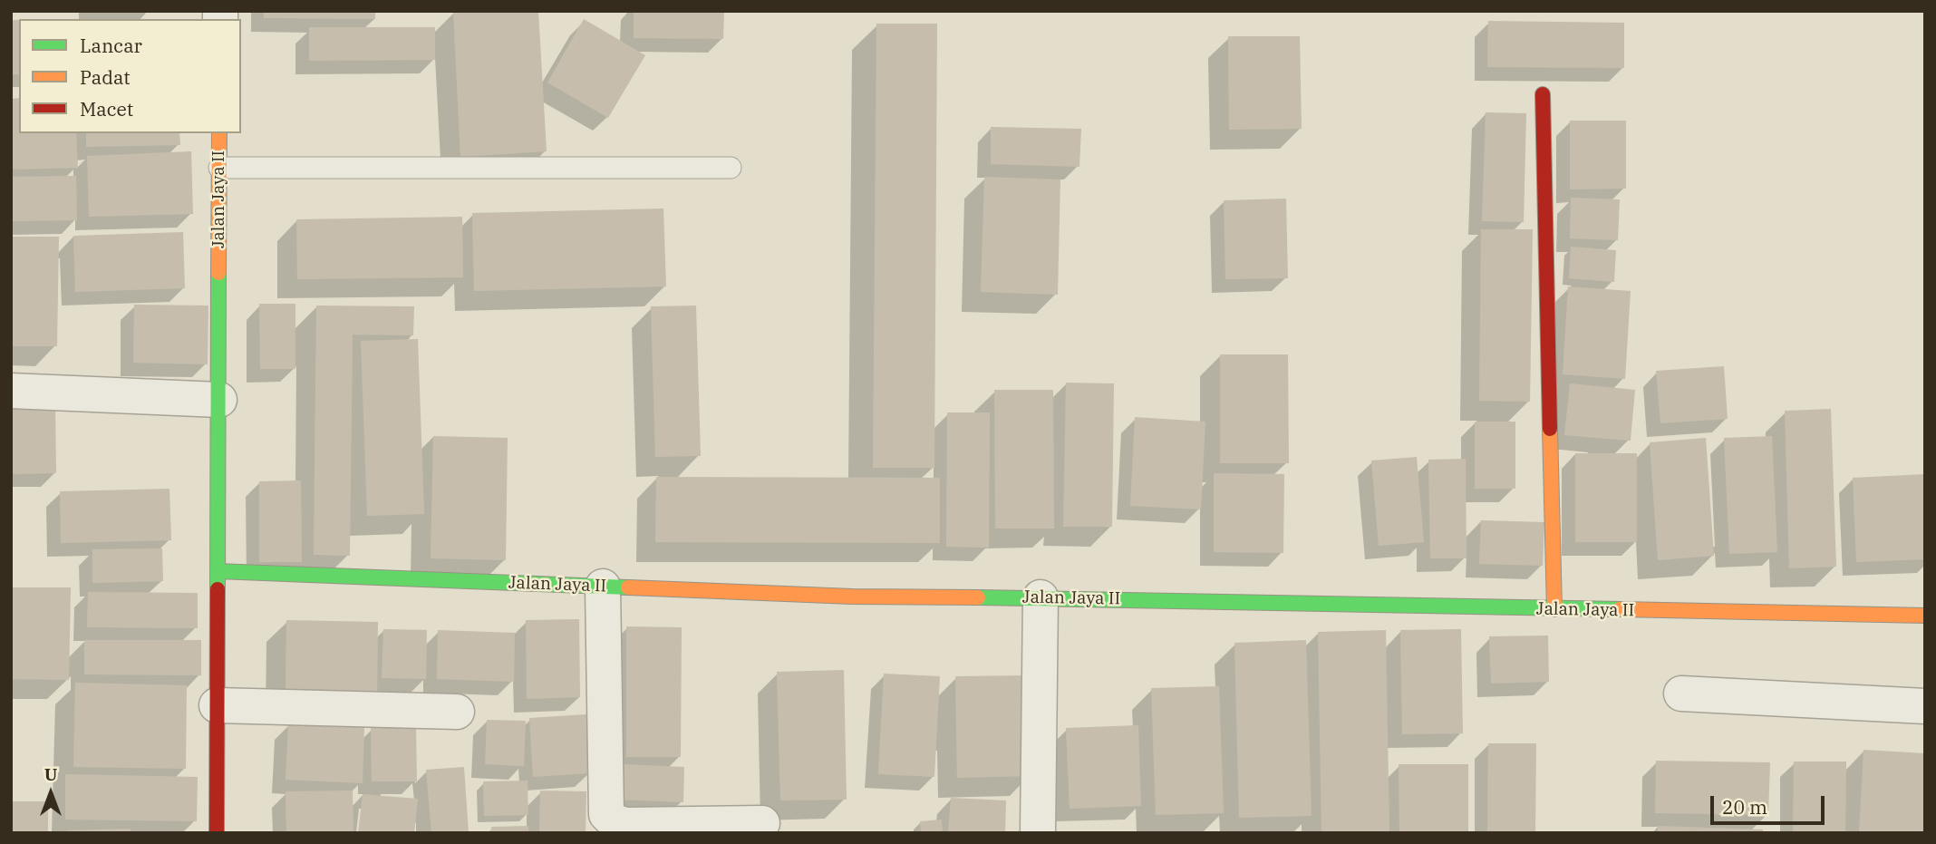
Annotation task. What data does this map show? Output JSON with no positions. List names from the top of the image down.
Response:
{
  "streets": {
    "street": ["Jalan Jaya II"]
  },
  "legend": ["Lancar", "Padat", "Macet"],
  "scale_bar": "20 m",
  "north": "top"
}
